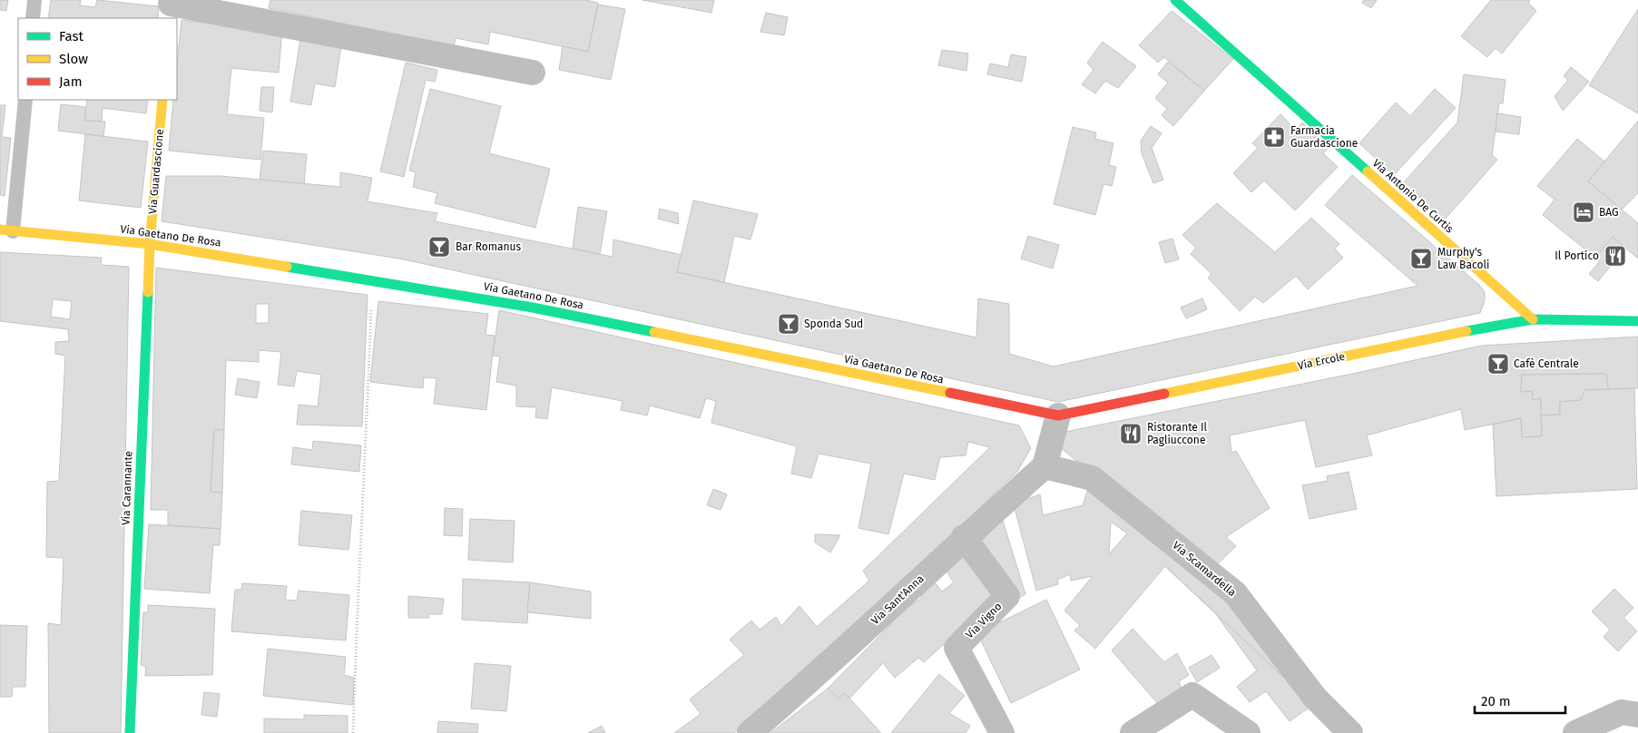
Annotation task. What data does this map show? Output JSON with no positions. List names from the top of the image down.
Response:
{
  "streets": {
    "street": [
      "Via Guardascione",
      "Via Antonio De Curtis",
      "Via Gaetano De Rosa",
      "Via Ercole",
      "Via Carannante",
      "Via Scamardella",
      "Via Sant'Anna",
      "Via Vigno"
    ]
  },
  "crossings": [
    ["Via Guardascione", "Via Gaetano De Rosa"],
    ["Via Guardascione", "Via Carannante"],
    ["Via Antonio De Curtis", "Via Ercole"],
    ["Via Gaetano De Rosa", "Via Ercole"],
    ["Via Gaetano De Rosa", "Via Carannante"],
    ["Via Scamardella", "Via Sant'Anna"],
    ["Via Sant'Anna", "Via Vigno"]
  ],
  "places": {
    "pharmacy": ["Farmacia Guardascione"],
    "hotel": ["BAG"],
    "bar": [
      "Bar Romanus",
      "Murphy's Law Bacoli",
      "Sponda Sud",
      "Cafè Centrale"
    ],
    "restaurant": ["Il Portico", "Ristorante Il Pagliuccone"]
  },
  "legend": ["Fast", "Slow", "Jam"],
  "scale_bar": "20 m"
}
